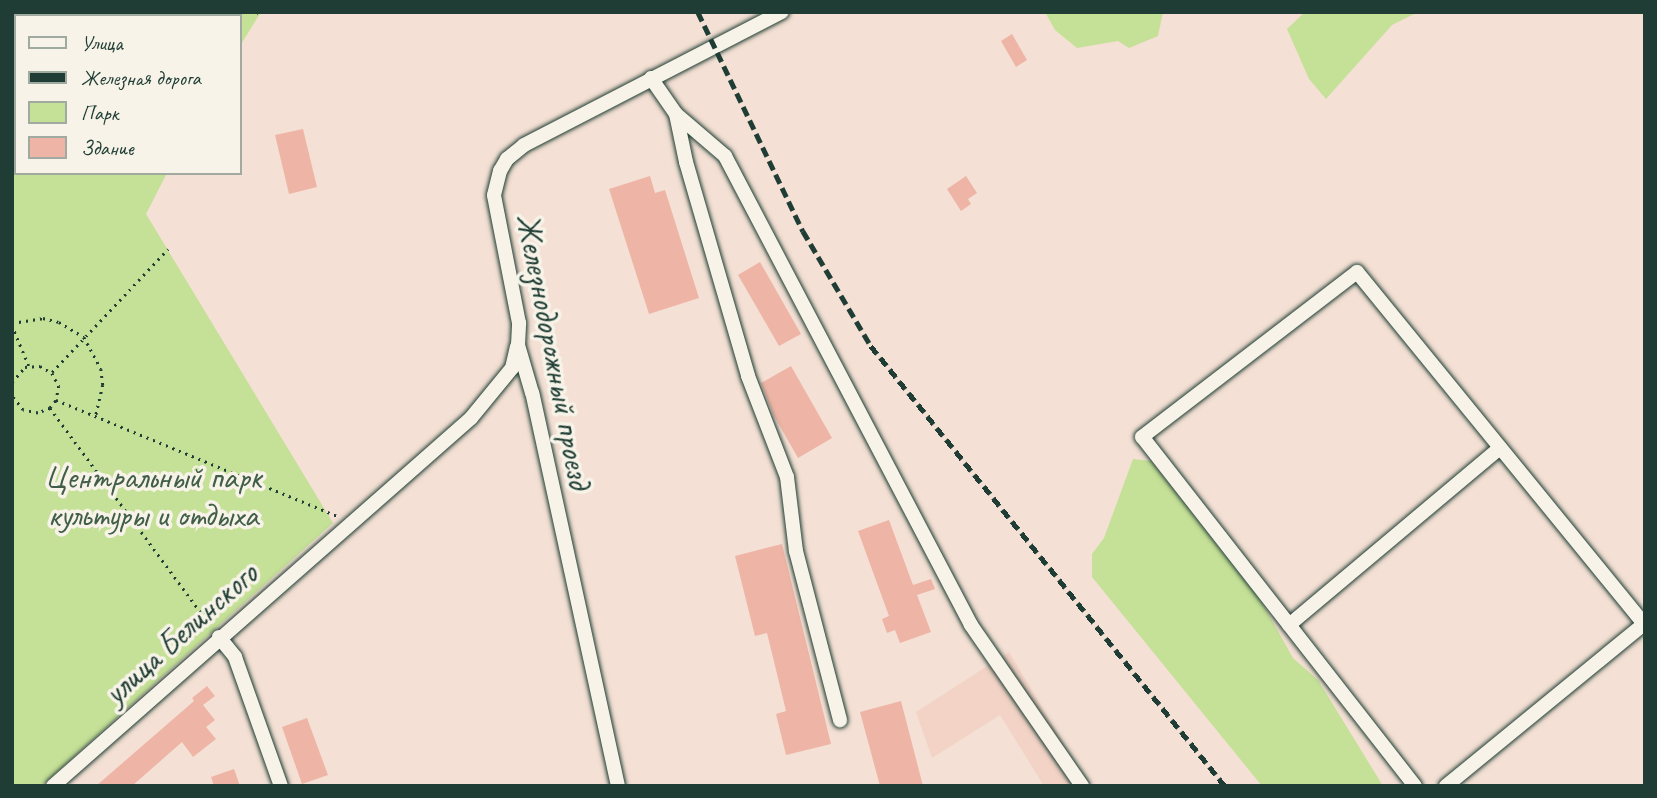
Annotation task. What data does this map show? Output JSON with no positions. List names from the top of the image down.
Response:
{
  "streets": {
    "street": ["Железнодорожный проезд", "улица Белинского"]
  },
  "crossings": [
    ["Железнодорожный проезд", "улица Белинского"]
  ],
  "parks": ["Центральный парк культуры и отдыха"],
  "legend": [
    "Улица",
    "Железная дорога",
    "Парк",
    "Здание"
  ]
}
